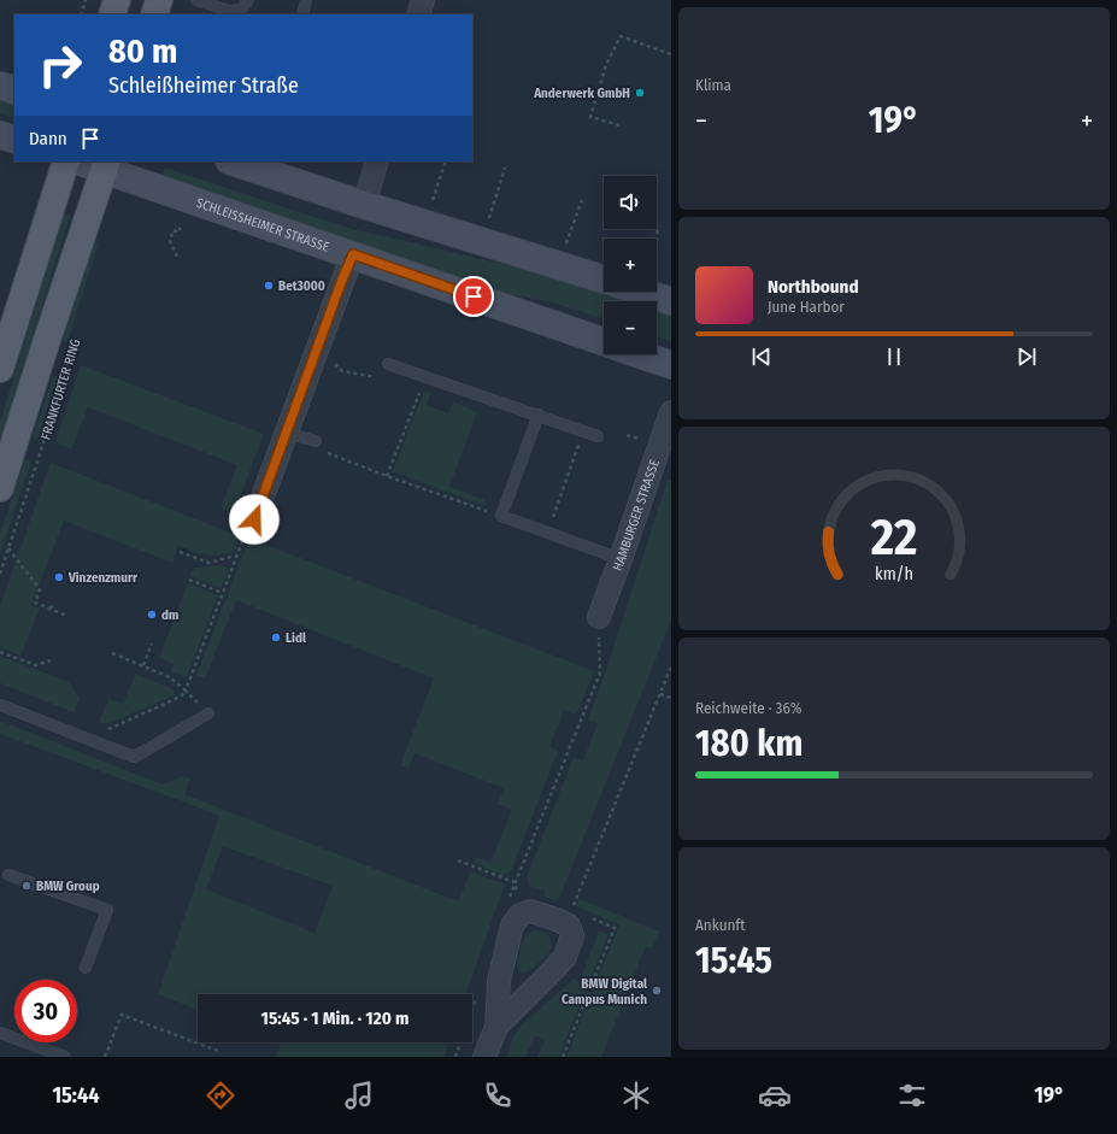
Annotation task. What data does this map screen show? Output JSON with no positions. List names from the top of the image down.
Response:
{
  "streets": {
    "main road": ["SCHLEISSHEIMER STRASSE", "FRANKFURTER RING"],
    "street": ["HAMBURGER STRASSE"]
  },
  "crossings": [
    ["SCHLEISSHEIMER STRASSE", "FRANKFURTER RING"]
  ],
  "places": [
    "Anderwerk GmbH",
    "Bet3000",
    "Vinzenzmurr",
    "dm",
    "Lidl",
    "BMW Group",
    "BMW Digital Campus Munich"
  ],
  "page": {
    "tile": [
      "Klima",
      ["Reichweite · 36%", "180 km"],
      ["Ankunft", "15:45"]
    ],
    "turn": ["80 m", "Schleißheimer Straße"],
    "heat": ["−", "19°", "+"],
    "then": "Dann",
    "map_buttons": ["+", "−"],
    "song": ["Northbound", "June Harbor"],
    "limit": "30",
    "trip": "15:45 · 1 Min. · 120 m",
    "tabs": ["15:44", "19°"],
    "gauge": ["22", "km/h"]
  }
}
